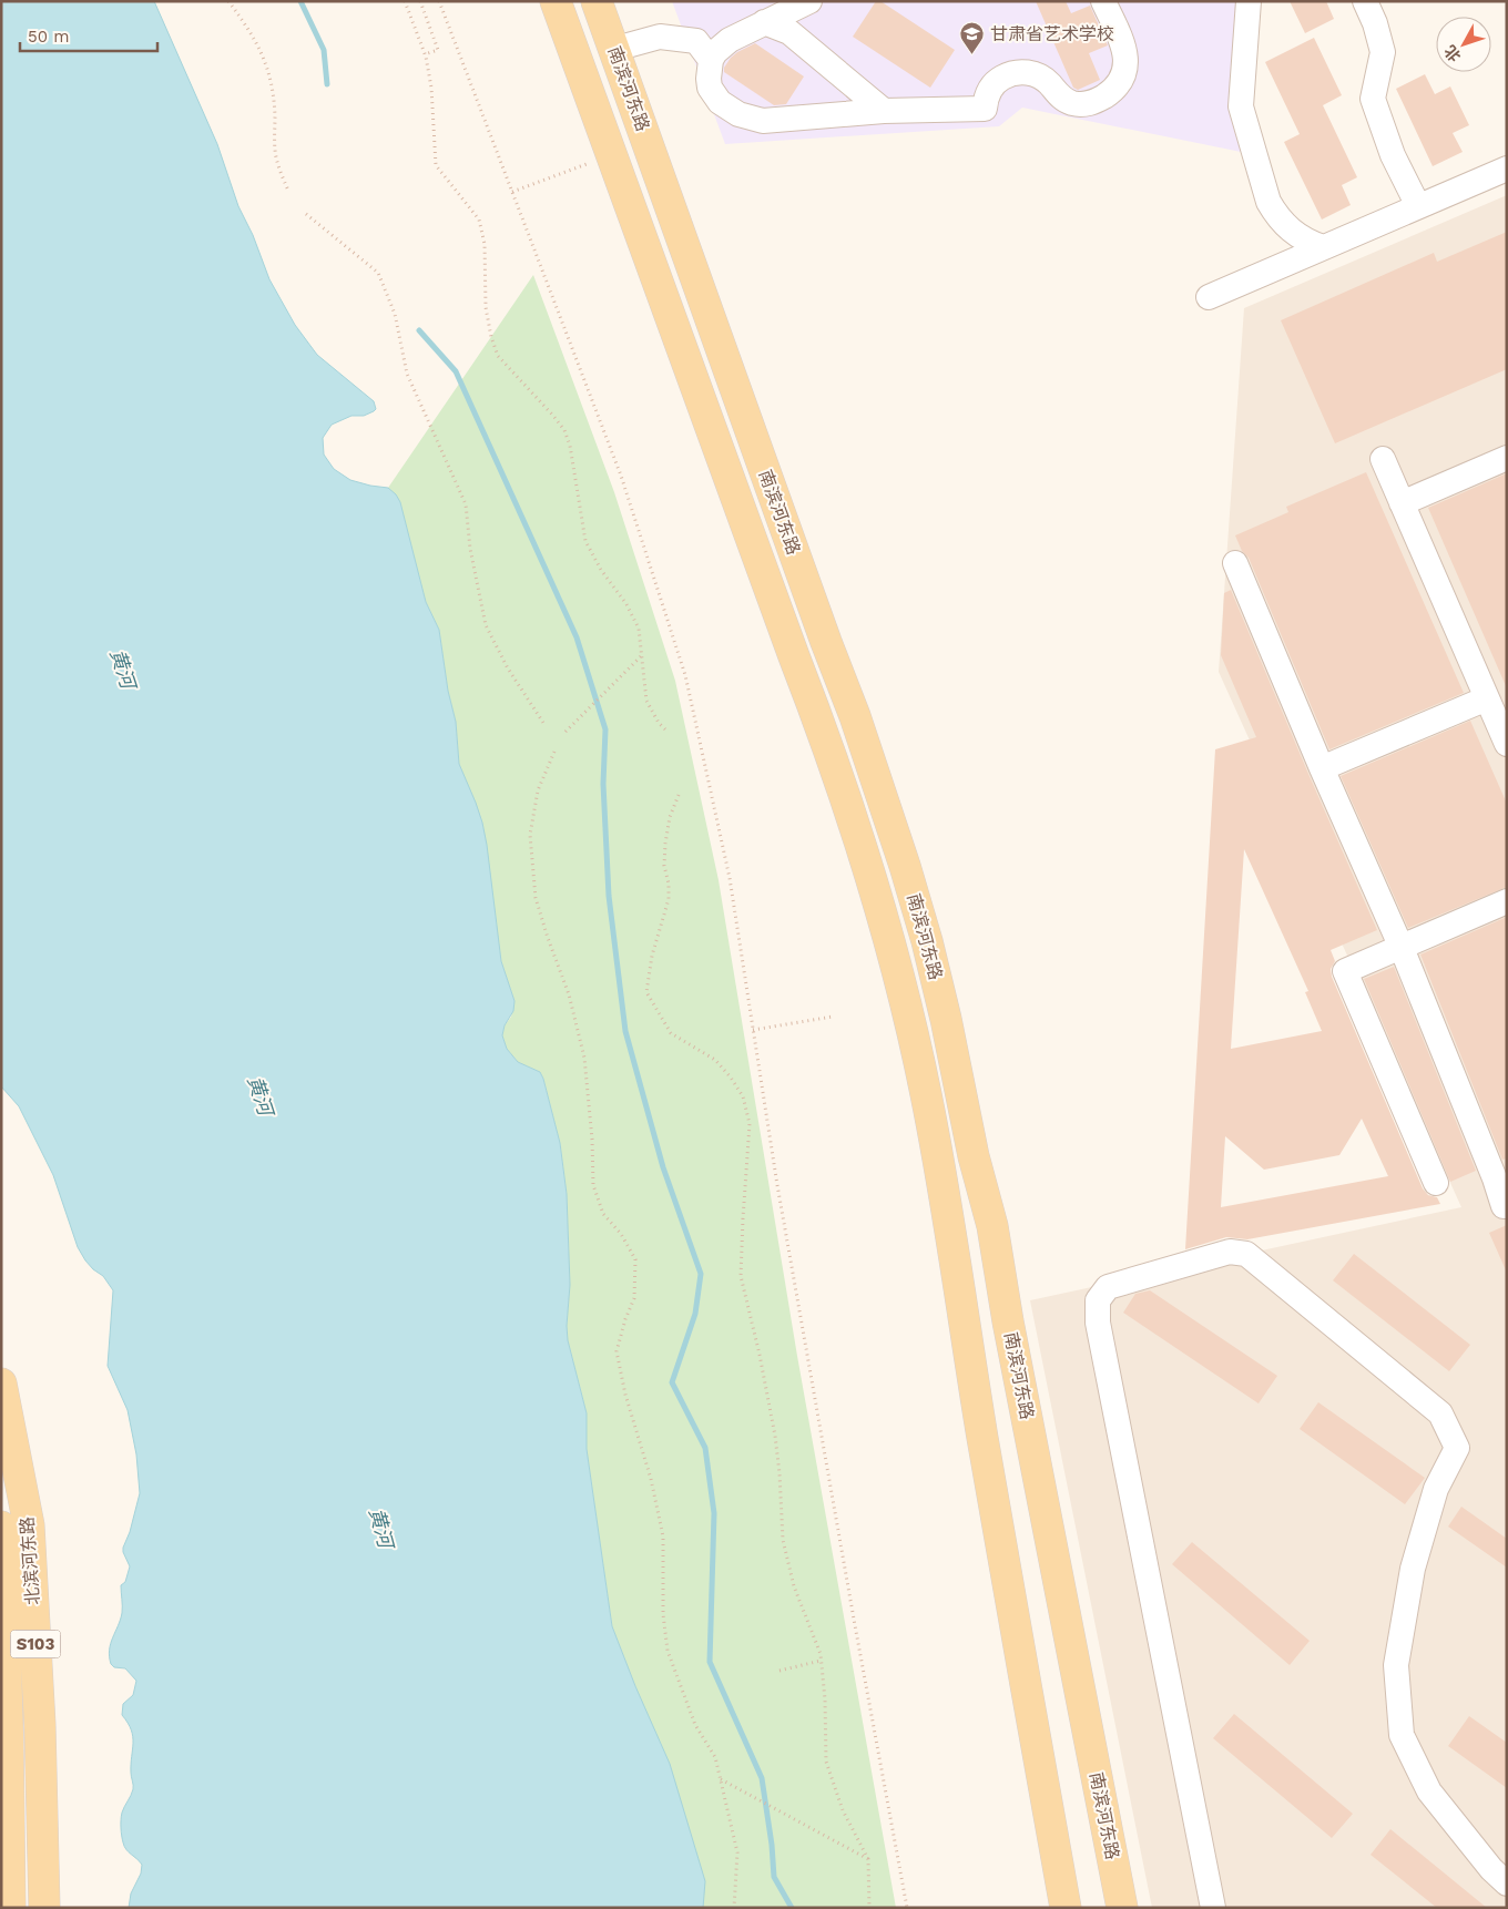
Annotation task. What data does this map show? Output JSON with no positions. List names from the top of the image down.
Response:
{
  "streets": {
    "main road": ["南滨河东路", "北滨河东路", "S103"]
  },
  "water": ["黄河"],
  "places": {
    "school or university": ["甘肃省艺术学校"]
  },
  "scale_bar": "50 m",
  "north": "bottom left"
}
